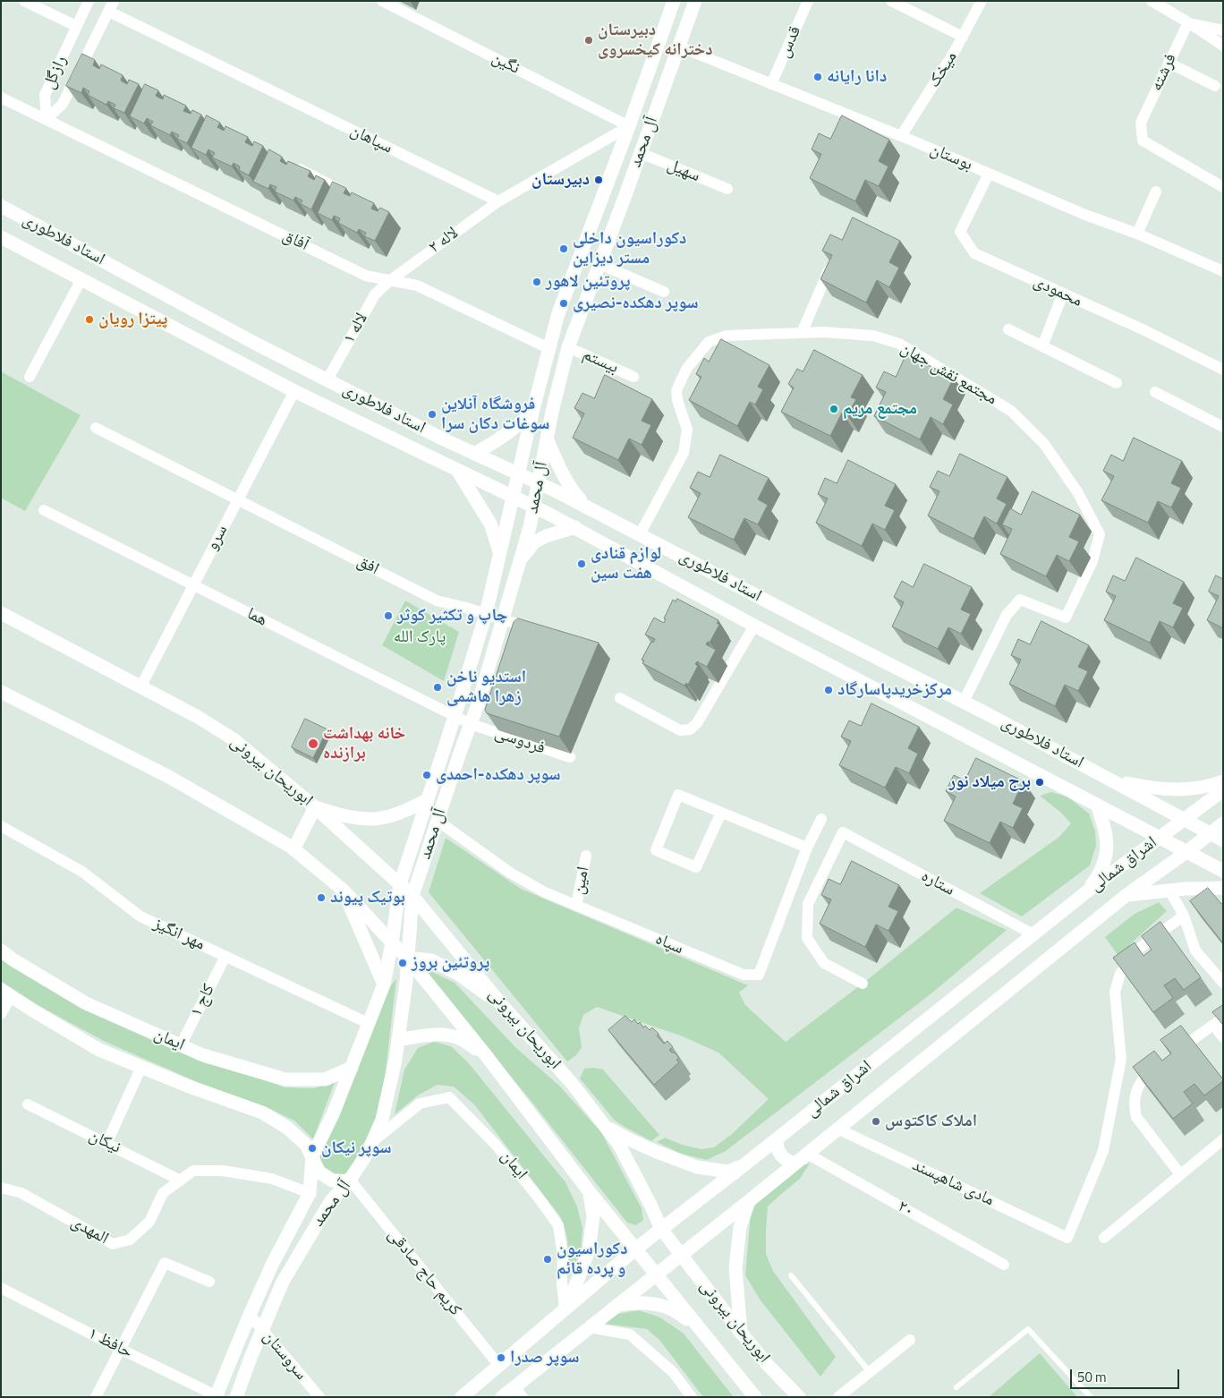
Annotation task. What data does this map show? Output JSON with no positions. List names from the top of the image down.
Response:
{
  "streets": {
    "main road": [
      "آل محمد",
      "استاد فلاطوری",
      "ابوریحان بیرونی",
      "اشراق شمالی",
      "ایمان"
    ],
    "street": [
      "قدس",
      "نگین",
      "میخک",
      "رازگل",
      "فرشته",
      "سپاهان",
      "بوستان",
      "سهیل",
      "آفاق",
      "لاله ۲",
      "محمودی",
      "لاله ۱",
      "بیستم",
      "مجتمع نقش جهان",
      "سرو",
      "افق",
      "هما",
      "فردوسی",
      "امین",
      "ستاره",
      "مهر انگیز",
      "سپاه",
      "کاج ۱",
      "نیکان",
      "مادی شاهپسند",
      "۲۰",
      "المهدی",
      "کریم حاج صادقی",
      "حافظ ۱",
      "سروستان"
    ]
  },
  "crossings": [
    ["قدس", "بوستان"],
    ["نگین", "آل محمد"],
    ["میخک", "بوستان"],
    ["رازگل", "سپاهان"],
    ["رازگل", "آفاق"],
    ["سپاهان", "لاله ۲"],
    ["آل محمد", "بوستان"],
    ["آل محمد", "سهیل"],
    ["آل محمد", "استاد فلاطوری"],
    ["آل محمد", "آفاق"],
    ["آل محمد", "بیستم"],
    ["آل محمد", "افق"],
    ["آل محمد", "هما"],
    ["آل محمد", "فردوسی"],
    ["آل محمد", "ابوریحان بیرونی"],
    ["آل محمد", "مهر انگیز"],
    ["آل محمد", "سپاه"],
    ["آل محمد", "ایمان"],
    ["آل محمد", "المهدی"],
    ["آل محمد", "کریم حاج صادقی"],
    ["آل محمد", "حافظ ۱"],
    ["آل محمد", "سروستان"],
    ["بوستان", "محمودی"],
    ["استاد فلاطوری", "لاله ۱"],
    ["استاد فلاطوری", "مجتمع نقش جهان"],
    ["استاد فلاطوری", "سرو"],
    ["استاد فلاطوری", "اشراق شمالی"],
    ["آفاق", "لاله ۲"],
    ["آفاق", "لاله ۱"],
    ["لاله ۲", "لاله ۱"],
    ["سرو", "افق"],
    ["سرو", "هما"],
    ["سرو", "ابوریحان بیرونی"],
    ["هما", "فردوسی"],
    ["ابوریحان بیرونی", "اشراق شمالی"],
    ["اشراق شمالی", "ستاره"],
    ["اشراق شمالی", "ایمان"],
    ["اشراق شمالی", "مادی شاهپسند"],
    ["اشراق شمالی", "۲۰"],
    ["اشراق شمالی", "کریم حاج صادقی"],
    ["امین", "سپاه"],
    ["مهر انگیز", "کاج ۱"],
    ["کاج ۱", "ایمان"],
    ["ایمان", "کریم حاج صادقی"],
    ["نیکان", "المهدی"]
  ],
  "parks": ["پارک الله"],
  "places": [
    "دبیرستان دخترانه کیخسروی",
    "دانا رایانه",
    "دبیرستان",
    "دکوراسیون داخلی مستر دیزاین",
    "پروتئین لاهور",
    "سوپر دهکده-نصیری",
    "پیتزا رویان",
    "مجتمع مریم",
    "فروشگاه آنلاین سوغات دکان سرا",
    "لوازم قنادی هفت سین",
    "چاپ و تکثیر کوثر",
    "استدیو ناخن زهرا هاشمی",
    "مرکزخریدپاسارگاد",
    "خانه بهداشت برازنده",
    "سوپر دهکده-احمدی",
    "برج میلاد نور",
    "بوتیک پیوند",
    "پروتئین بروز",
    "املاک کاکتوس",
    "سوپر نیکان",
    "دکوراسیون و پرده قائم",
    "سوپر صدرا"
  ],
  "scale_bar": "50 m"
}
